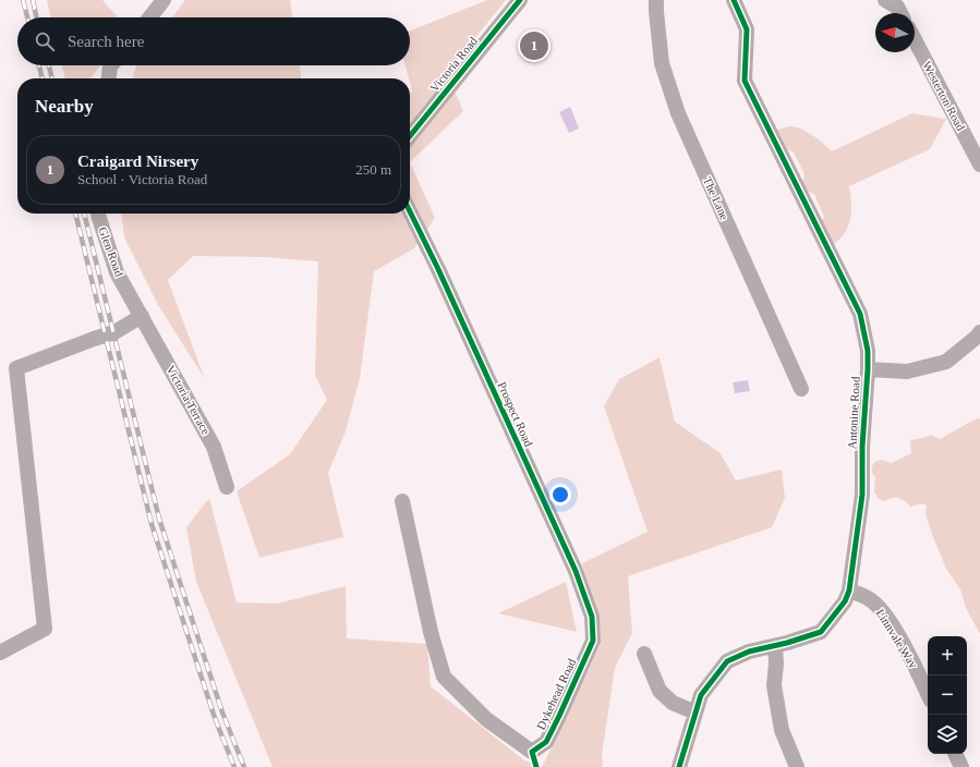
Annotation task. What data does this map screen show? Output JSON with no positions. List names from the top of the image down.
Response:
{
  "streets": {
    "street": [
      "Victoria Road",
      "Westerton Road",
      "The Lane",
      "Glen Road",
      "Victoria Terrace",
      "Antonine Road",
      "Prospect Road",
      "Linnvale Way",
      "Dykehead Road"
    ]
  },
  "crossings": [
    ["Glen Road", "Victoria Terrace"],
    ["Antonine Road", "Linnvale Way"],
    ["Prospect Road", "Dykehead Road"]
  ],
  "north": "left",
  "page": {
    "search": "Search here",
    "pins": "1",
    "heading": "Nearby",
    "list": [
      {
        "mark": "1",
        "name": "Craigard Nirsery",
        "note": "School · Victoria Road",
        "value": "250 m"
      }
    ],
    "map_buttons": ["+", "−"]
  }
}
